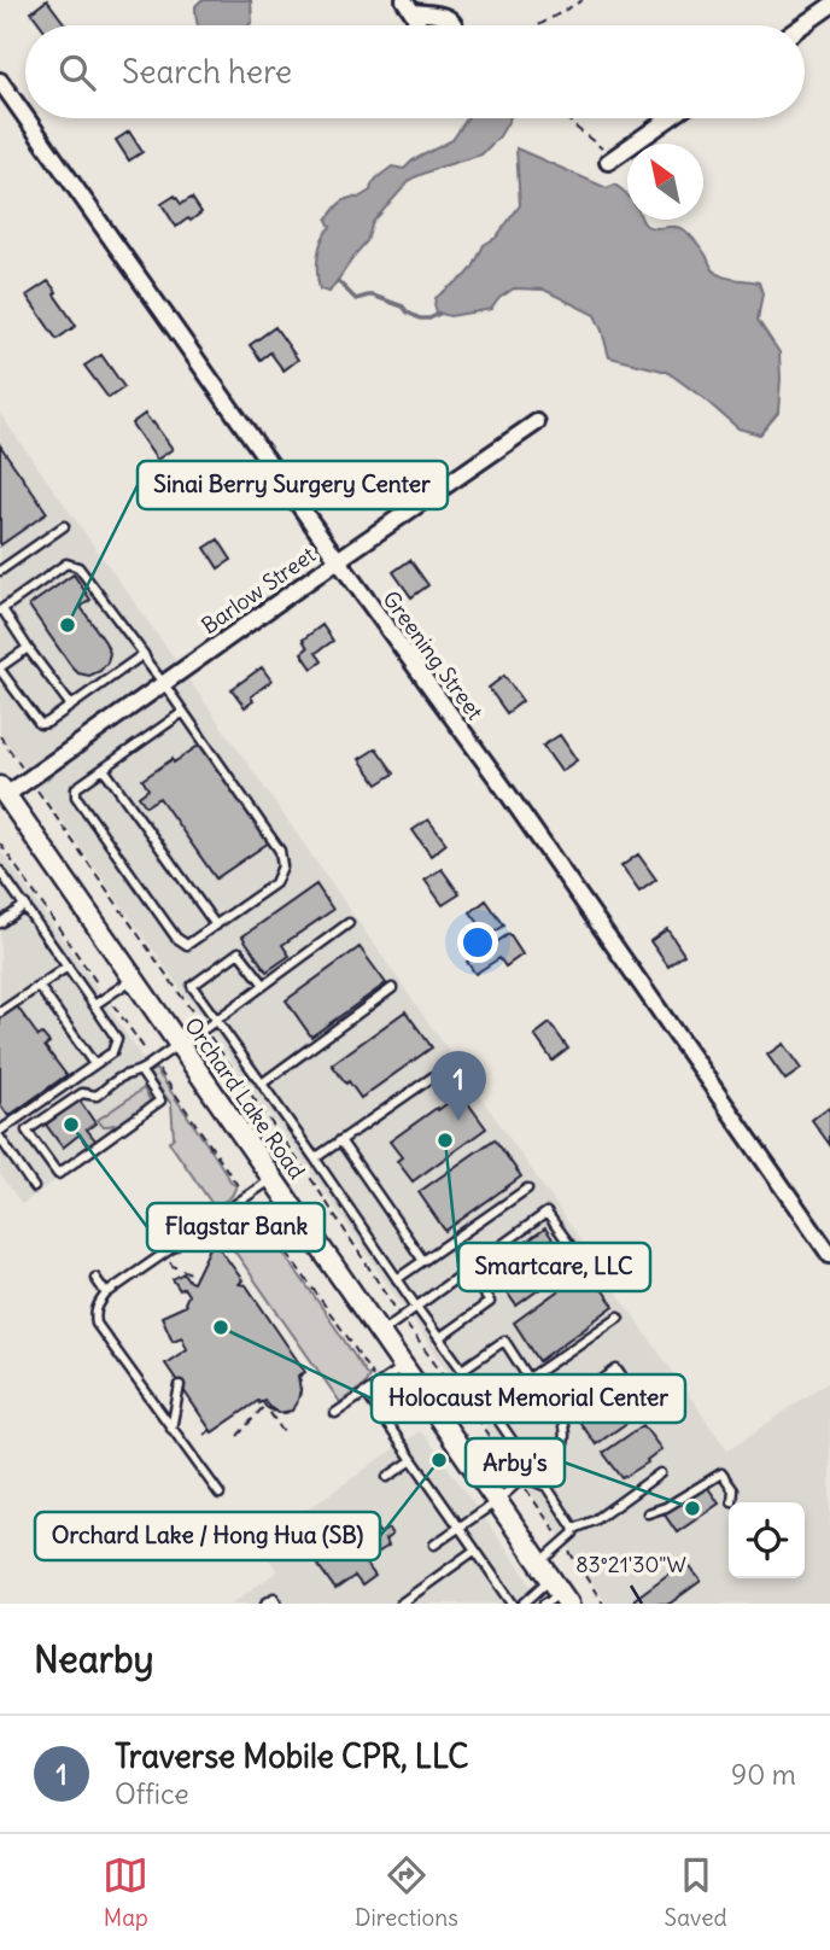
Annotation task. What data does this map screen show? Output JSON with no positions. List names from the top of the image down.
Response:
{
  "streets": {
    "main road": ["Orchard Lake Road"],
    "street": ["Barlow Street", "Greening Street"]
  },
  "crossings": [
    ["Barlow Street", "Greening Street"],
    ["Barlow Street", "Orchard Lake Road"]
  ],
  "places": [
    "Sinai Berry Surgery Center",
    "Flagstar Bank",
    "Smartcare, LLC",
    "Holocaust Memorial Center",
    "Orchard Lake / Hong Hua (SB)",
    "Arby's"
  ],
  "north": "top left",
  "page": {
    "search": "Search here",
    "pins": "1",
    "heading": "Nearby",
    "list": [
      {
        "mark": "1",
        "name": "Traverse Mobile CPR, LLC",
        "note": "Office",
        "value": "90 m"
      }
    ],
    "nav": ["Map", "Directions", "Saved"]
  },
  "coordinates": ["83°21'30\"W"]
}
